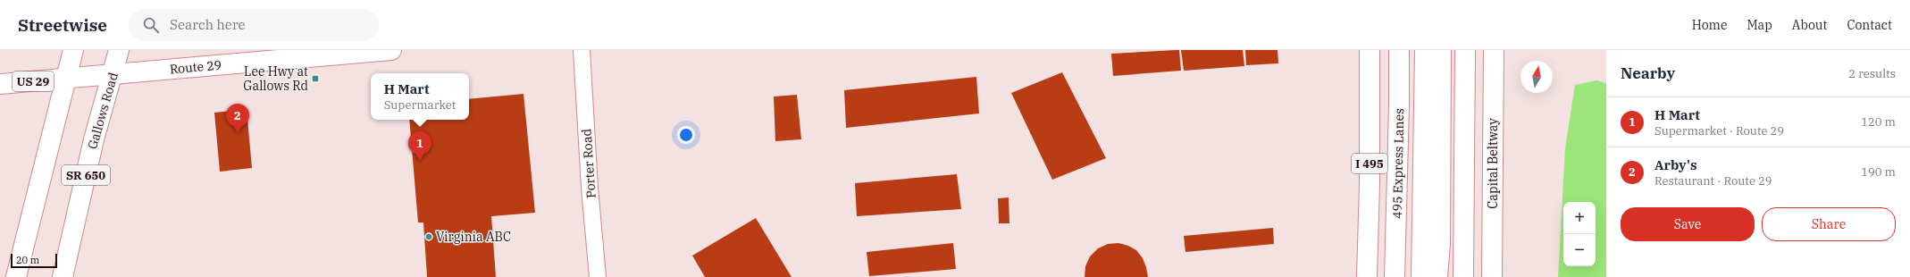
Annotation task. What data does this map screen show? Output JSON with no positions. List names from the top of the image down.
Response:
{
  "streets": {
    "main road": [
      "Route 29",
      "US 29",
      "Gallows Road",
      "I 495",
      "495 Express Lanes",
      "Capital Beltway",
      "SR 650"
    ],
    "street": ["Porter Road"]
  },
  "crossings": [
    ["Route 29", "Gallows Road"],
    ["Route 29", "SR 650"]
  ],
  "places": {
    "transit": ["Lee Hwy at Gallows Rd"],
    "other": ["Virginia ABC"]
  },
  "scale_bar": "20 m",
  "north": "top",
  "page": {
    "header": "Streetwise",
    "search": "Search here",
    "nav": [
      "Home",
      "Map",
      "About",
      "Contact"
    ],
    "heading": ["Nearby", "2 results"],
    "popup": ["H Mart", "Supermarket"],
    "list": [
      {
        "mark": "1",
        "name": "H Mart",
        "note": "Supermarket · Route 29",
        "value": "120 m"
      },
      {
        "mark": "2",
        "name": "Arby's",
        "note": "Restaurant · Route 29",
        "value": "190 m"
      }
    ],
    "pins": ["2", "1"],
    "buttons": ["Save", "Share"],
    "map_buttons": ["+", "−"],
    "scale": "20 m"
  }
}
